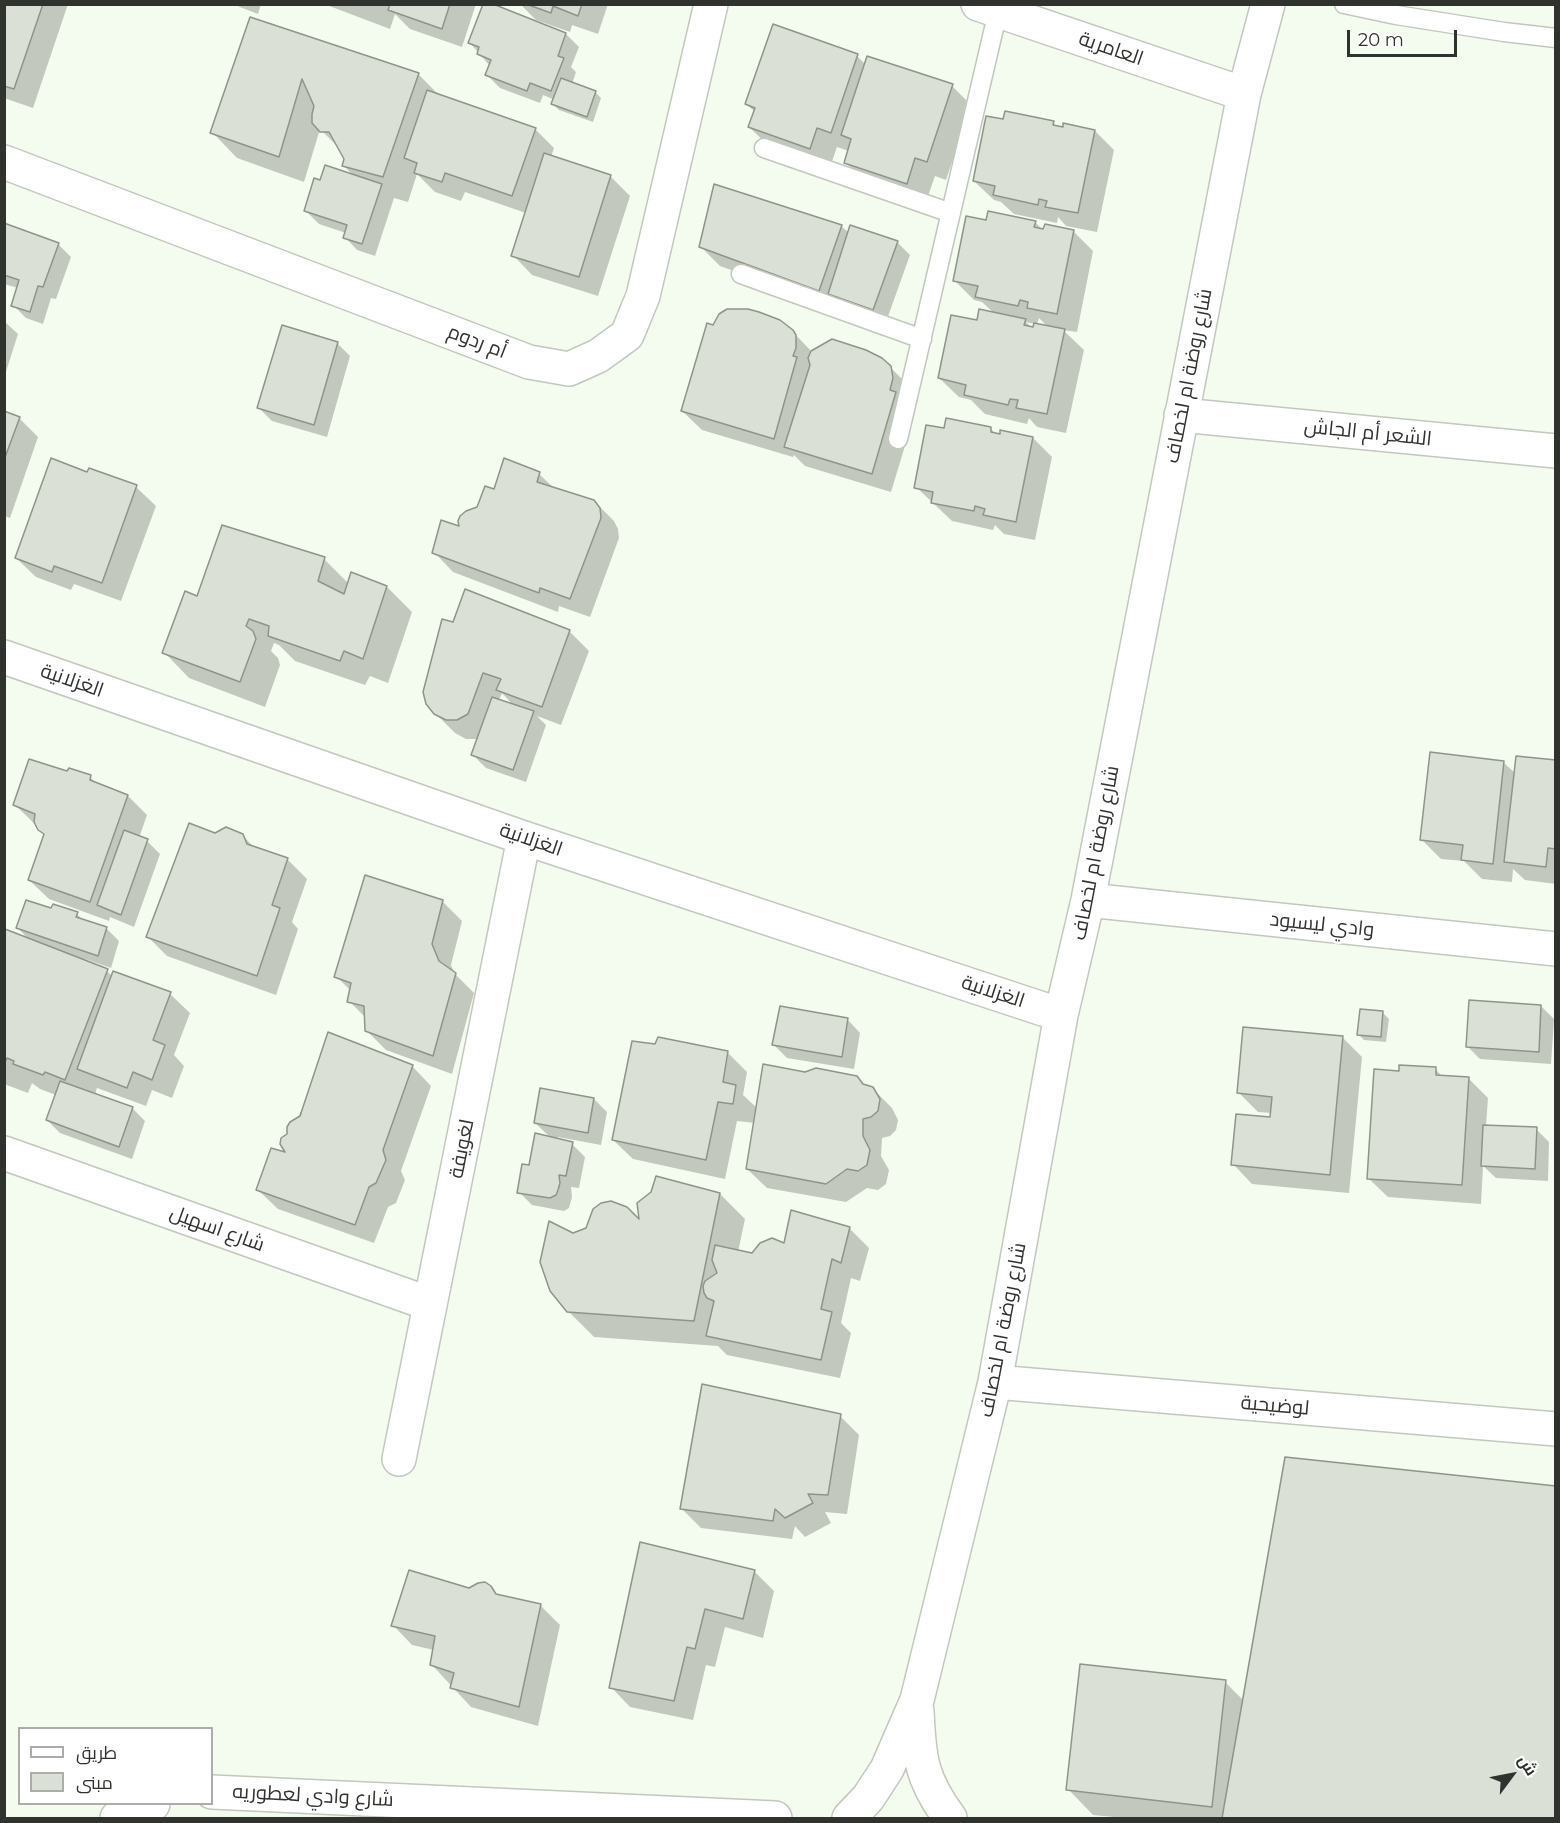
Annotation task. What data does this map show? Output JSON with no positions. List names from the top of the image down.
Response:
{
  "streets": {
    "street": [
      "العامرية",
      "أم ردوم",
      "شارع روضة ام لخصاف",
      "الشعر أم الجاش",
      "الغزلانية",
      "وادي ليسيود",
      "لغويفة",
      "شارع اسهيل",
      "لوضيحية",
      "شارع وادي لعطوريه"
    ]
  },
  "crossings": [
    ["العامرية", "شارع روضة ام لخصاف"],
    ["شارع روضة ام لخصاف", "الشعر أم الجاش"],
    ["شارع روضة ام لخصاف", "الغزلانية"],
    ["شارع روضة ام لخصاف", "وادي ليسيود"],
    ["شارع روضة ام لخصاف", "لوضيحية"],
    ["الغزلانية", "لغويفة"],
    ["لغويفة", "شارع اسهيل"]
  ],
  "legend": ["طريق", "مبنى"],
  "scale_bar": "20 m",
  "north": "top right"
}
